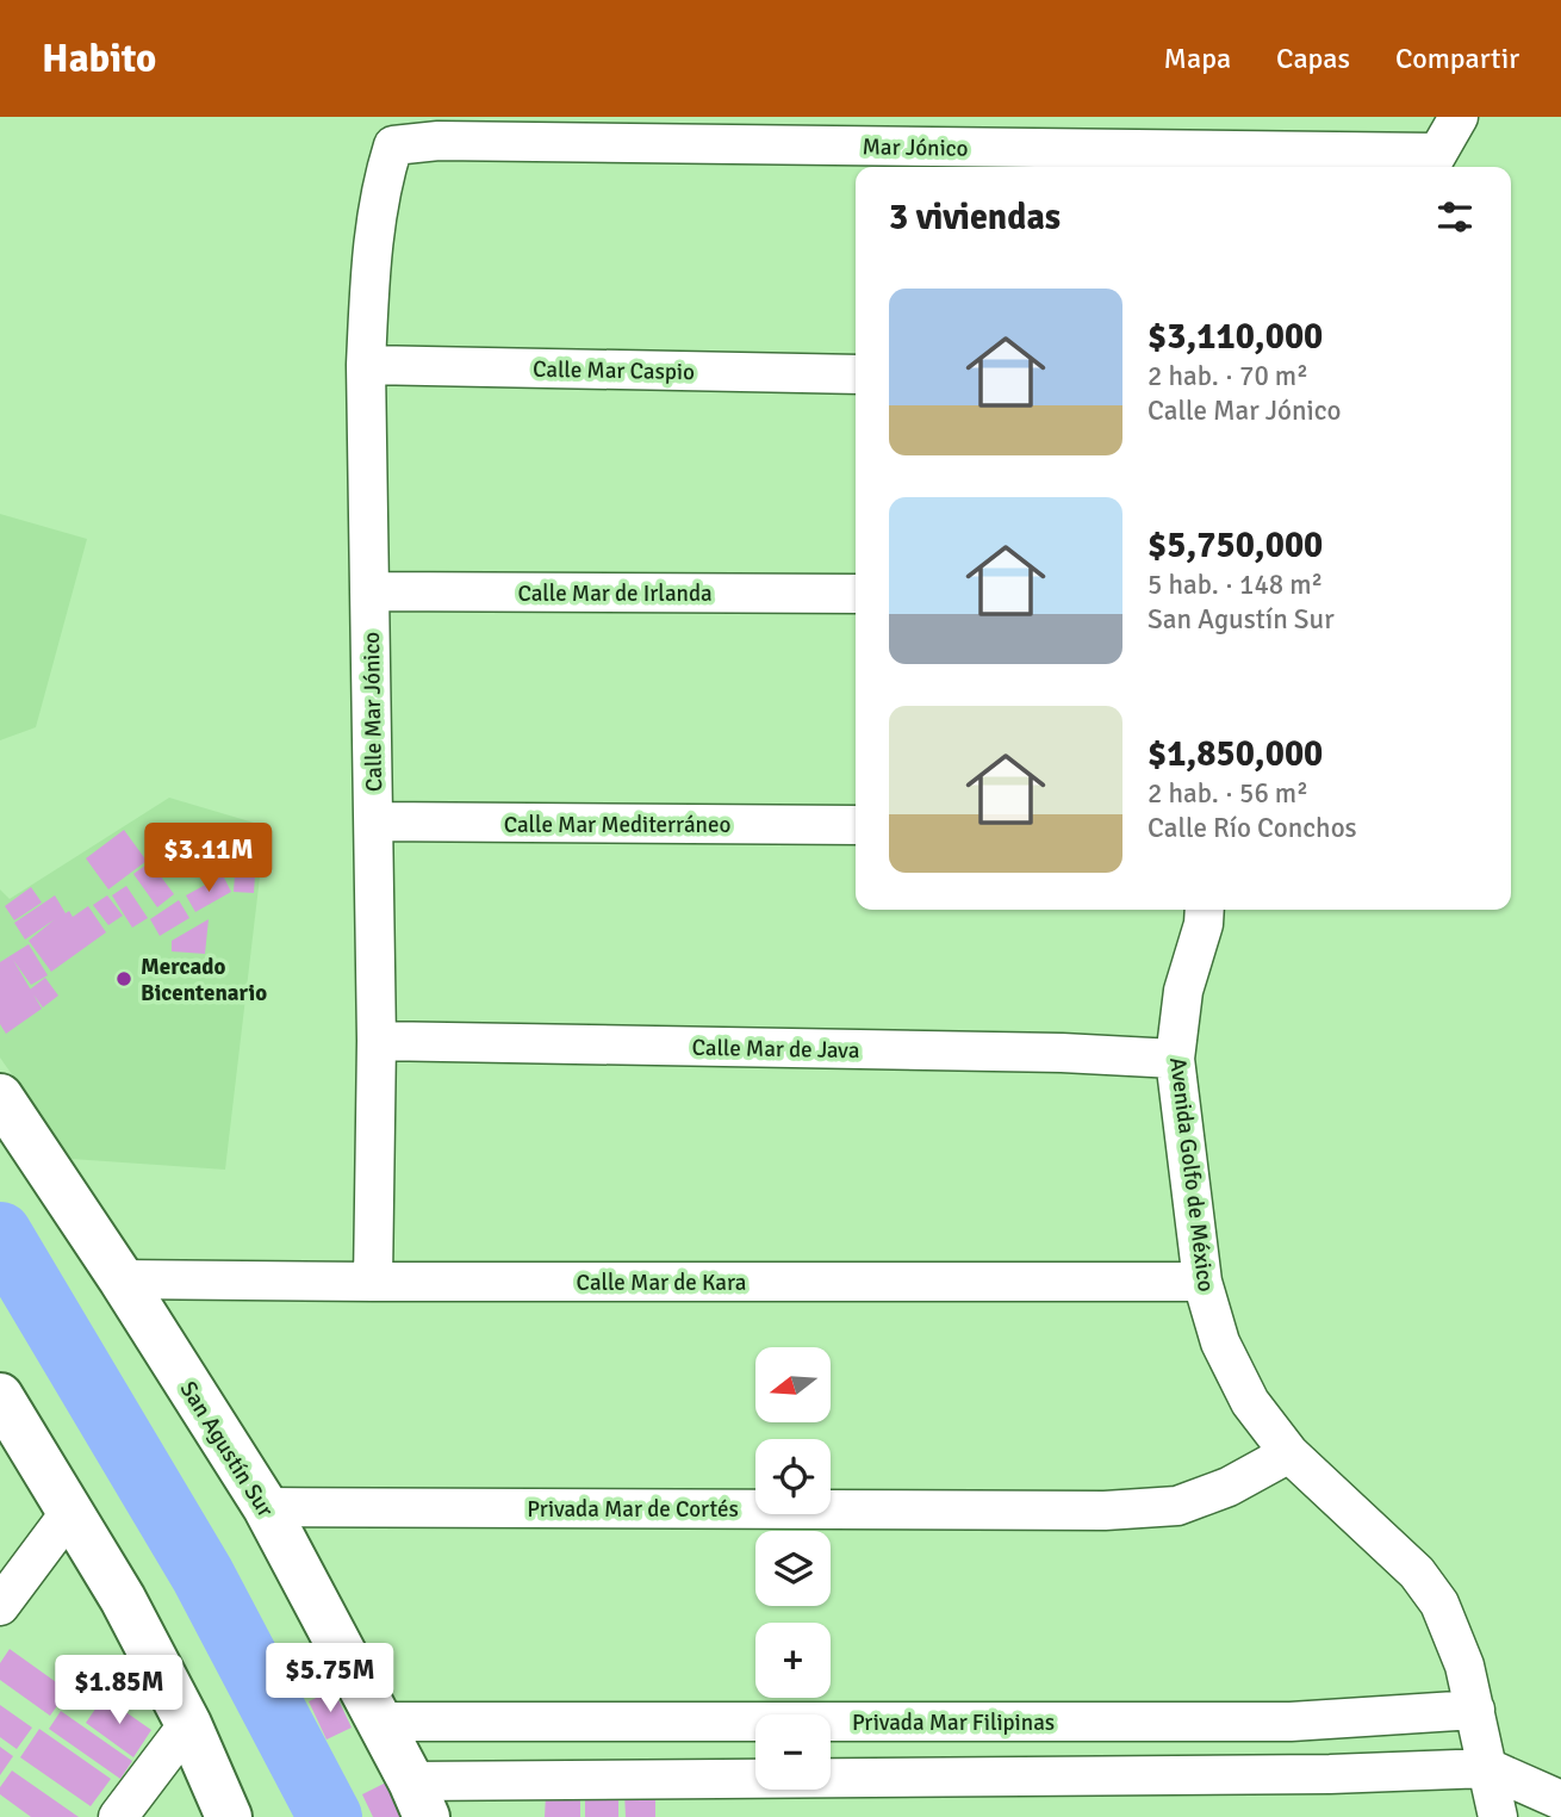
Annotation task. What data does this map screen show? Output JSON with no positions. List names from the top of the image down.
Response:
{
  "streets": {
    "main road": ["San Agustín Sur"],
    "street": [
      "Mar Jónico",
      "Calle Mar Caspio",
      "Calle Mar de Irlanda",
      "Calle Mar Jónico",
      "Calle Mar Mediterráneo",
      "Calle Mar de Java",
      "Avenida Golfo de México",
      "Calle Mar de Kara",
      "Privada Mar de Cortés",
      "Privada Mar Filipinas"
    ]
  },
  "crossings": [
    ["Mar Jónico", "Calle Mar Jónico"],
    ["Calle Mar Caspio", "Calle Mar Jónico"],
    ["Calle Mar de Irlanda", "Calle Mar Jónico"],
    ["Calle Mar Jónico", "Calle Mar Mediterráneo"],
    ["Calle Mar Jónico", "Calle Mar de Java"],
    ["Calle Mar Jónico", "Calle Mar de Kara"],
    ["Calle Mar de Java", "Avenida Golfo de México"],
    ["Avenida Golfo de México", "Calle Mar de Kara"],
    ["Avenida Golfo de México", "Privada Mar de Cortés"],
    ["Avenida Golfo de México", "Privada Mar Filipinas"],
    ["Calle Mar de Kara", "San Agustín Sur"],
    ["San Agustín Sur", "Privada Mar de Cortés"],
    ["San Agustín Sur", "Privada Mar Filipinas"]
  ],
  "places": ["Mercado Bicentenario"],
  "north": "left",
  "page": {
    "header": "Habito",
    "nav": ["Mapa", "Capas", "Compartir"],
    "heading": "3 viviendas",
    "list": [
      {
        "name": "$3,110,000",
        "note": "2 hab. · 70 m² · Calle Mar Jónico"
      },
      {
        "name": "$5,750,000",
        "note": "5 hab. · 148 m² · San Agustín Sur"
      },
      {
        "name": "$1,850,000",
        "note": "2 hab. · 56 m² · Calle Río Conchos"
      }
    ],
    "price": ["$3.11M", "$5.75M", "$1.85M"],
    "map_buttons": ["+", "−"]
  }
}
